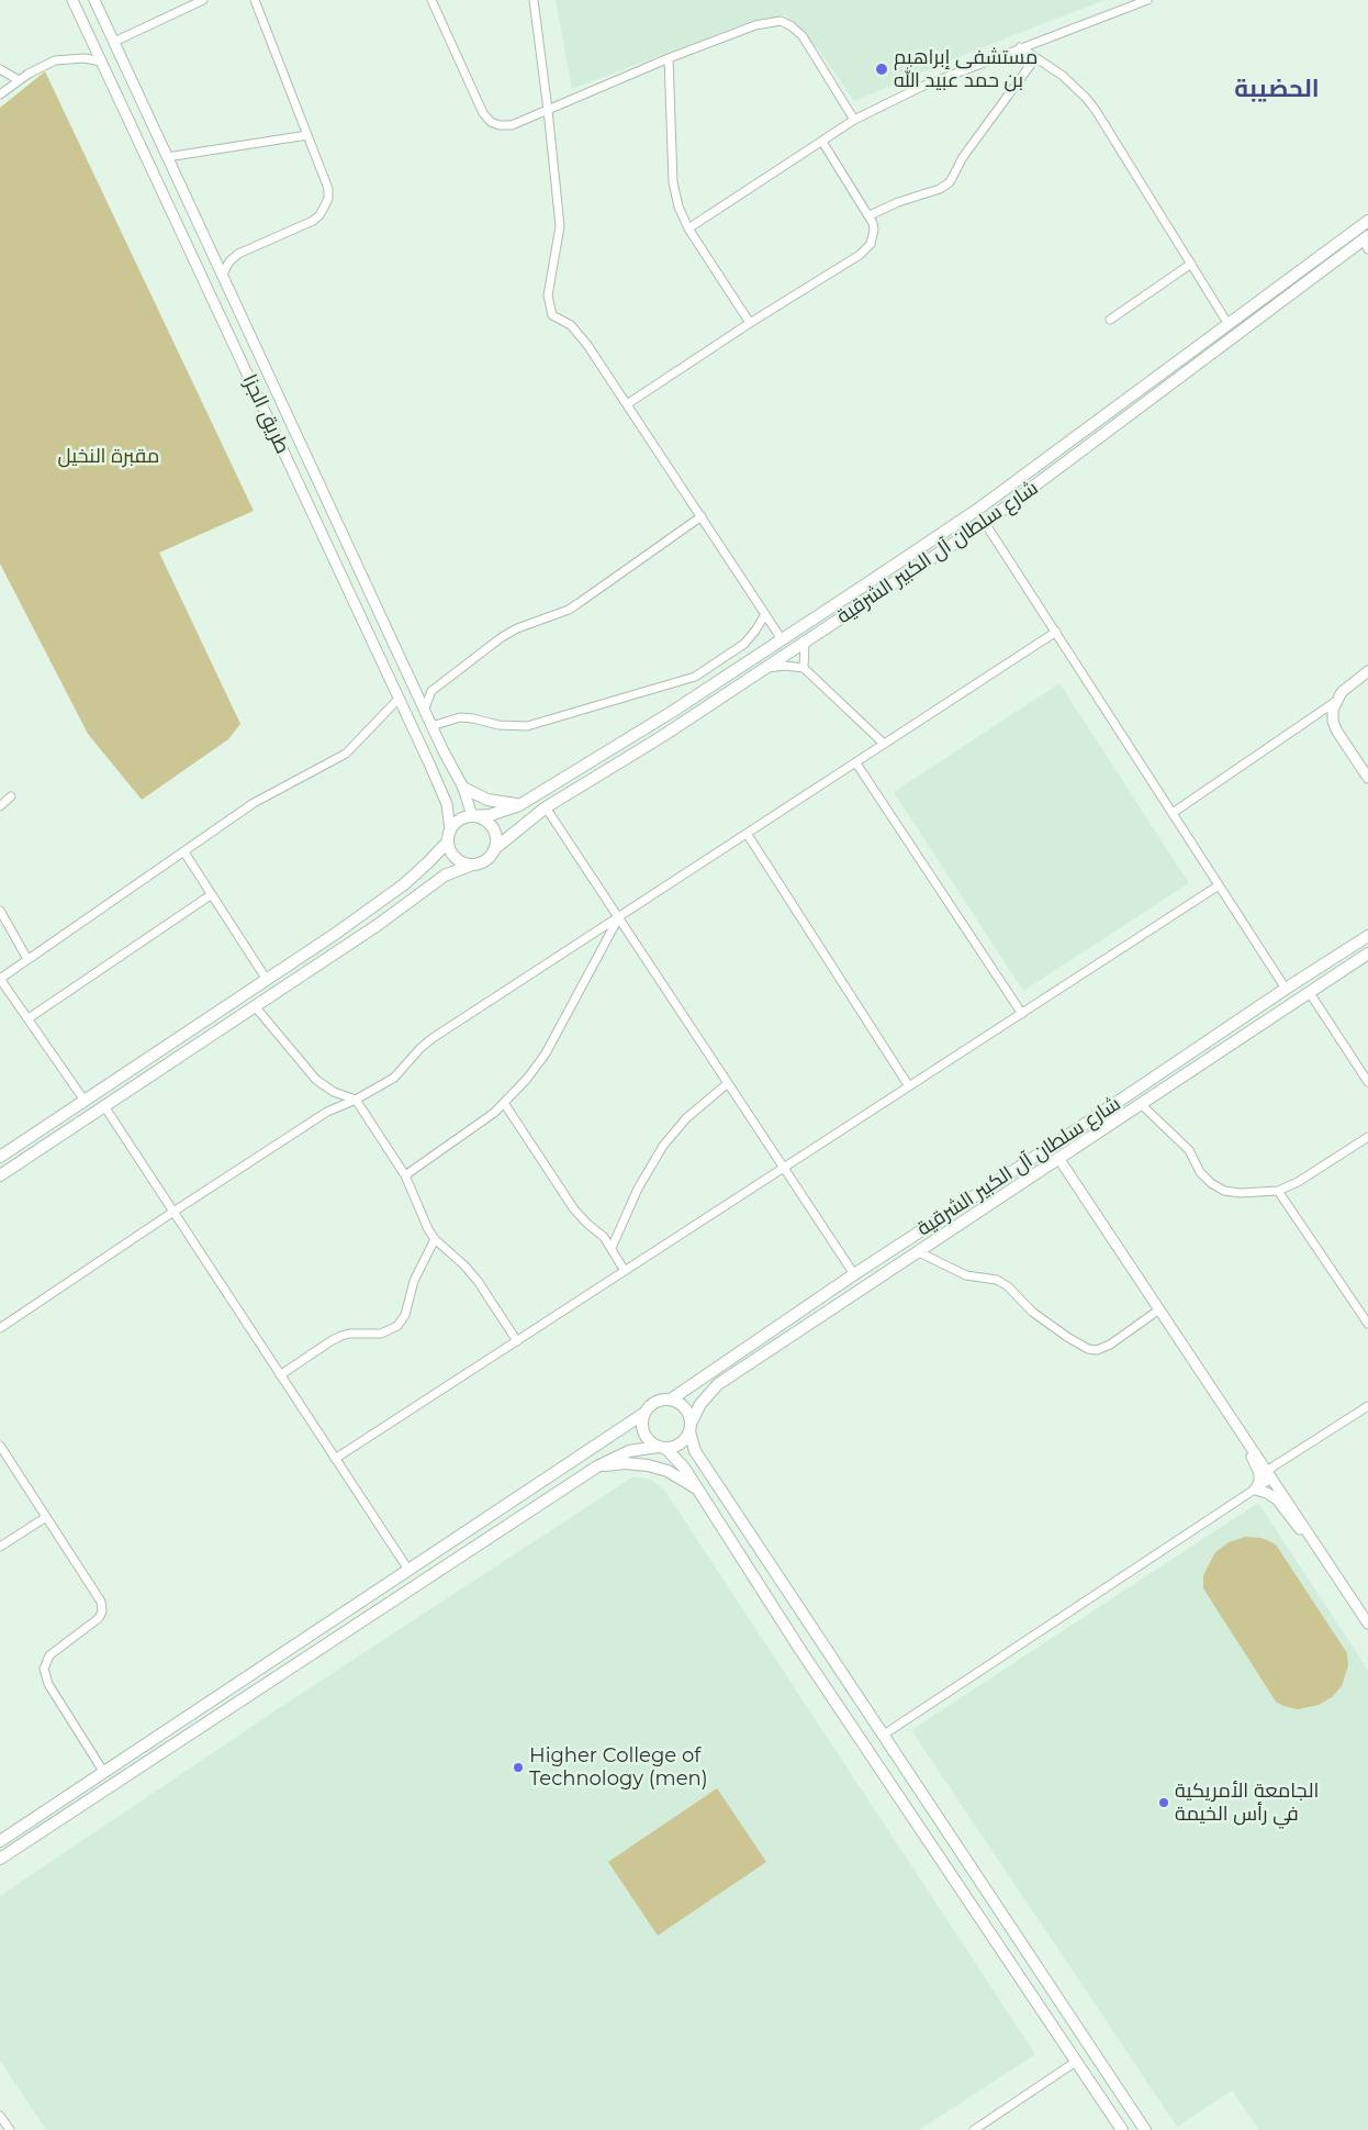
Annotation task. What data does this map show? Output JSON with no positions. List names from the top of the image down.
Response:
{
  "streets": {
    "main road": ["شارع سلطان آل الكبير الشرقية"],
    "street": ["طريق الجزا"]
  },
  "crossings": [
    ["طريق الجزا", "شارع سلطان آل الكبير الشرقية"]
  ],
  "districts": ["الحضيبة"],
  "parks": ["مقبرة النخيل"],
  "places": ["مستشفى إبراهيم بن حمد عبيد الله", "Higher College of Technology (men)", "الجامعة الأمريكية في رأس الخيمة"]
}
